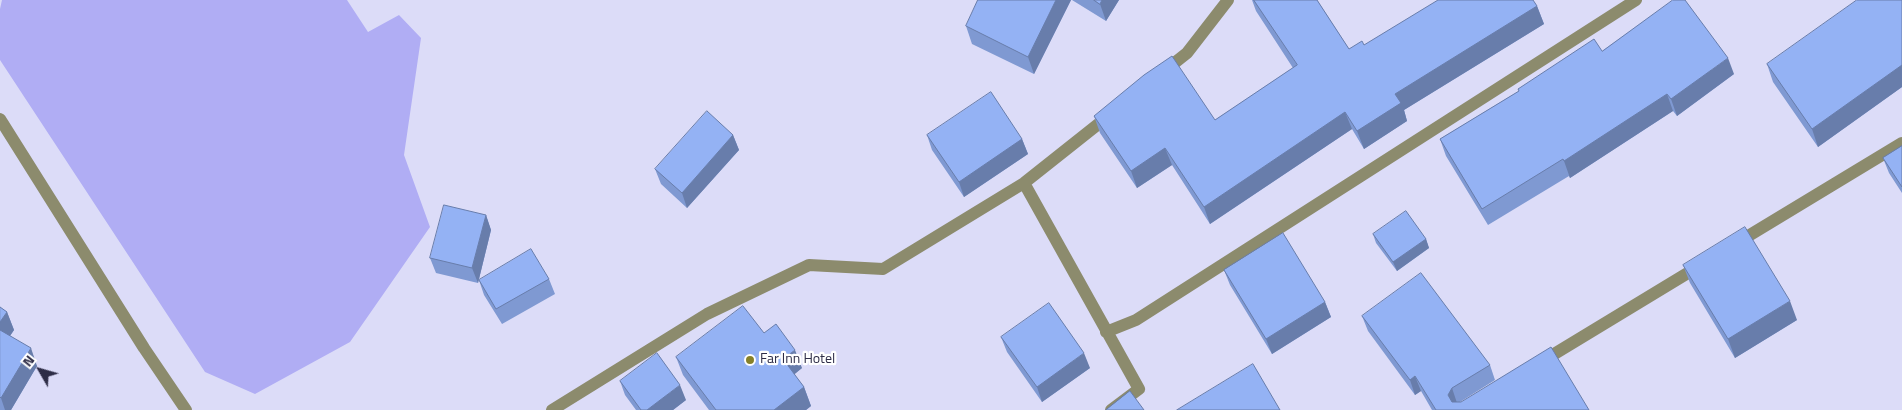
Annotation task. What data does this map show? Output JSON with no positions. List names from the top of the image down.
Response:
{
  "places": ["Far Inn Hotel"],
  "north": "top left"
}
